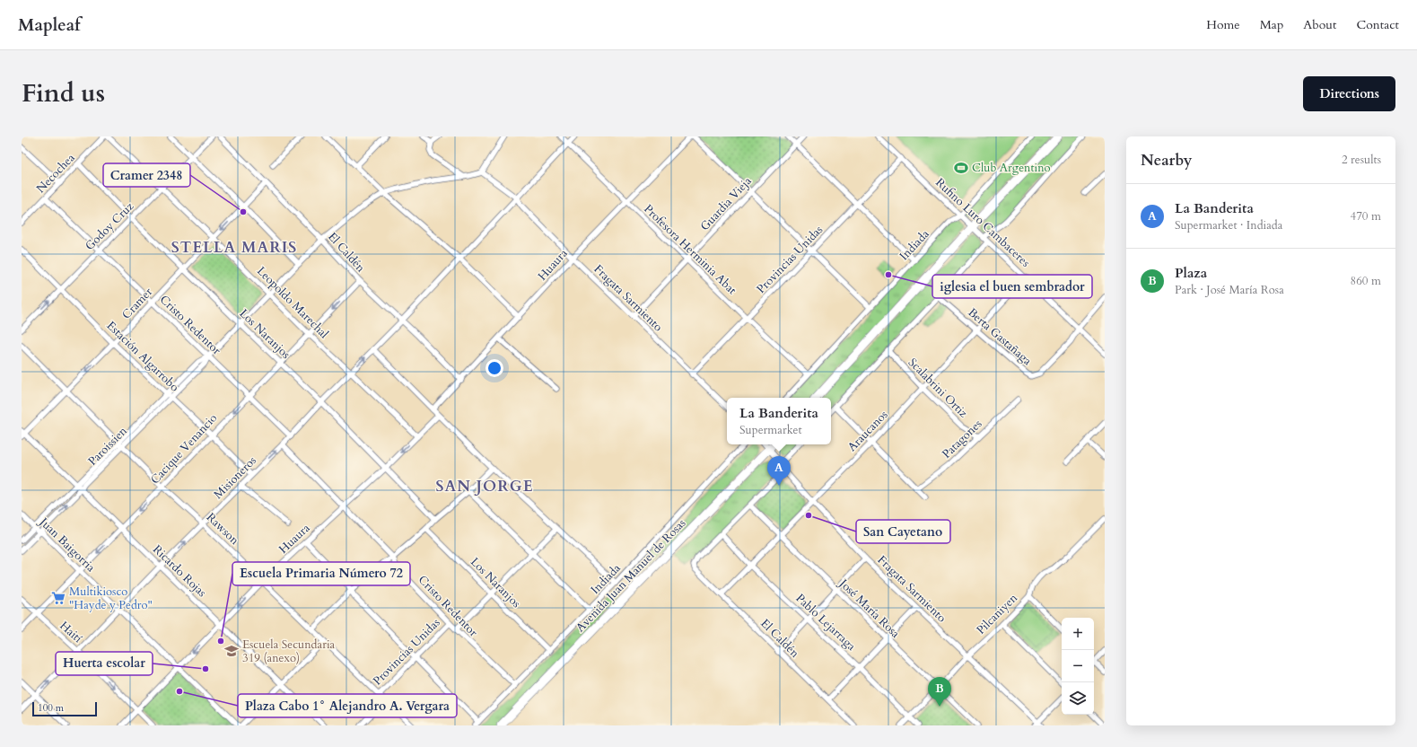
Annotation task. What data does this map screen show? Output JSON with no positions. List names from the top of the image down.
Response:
{
  "streets": {
    "main road": ["Avenida Juan Manuel de Rosas"],
    "street": [
      "Necochea",
      "Guardia Vieja",
      "Rufino Luro Cambaceres",
      "Godoy Cruz",
      "Indiada",
      "Profesora Herminia Abat",
      "El Caldén",
      "Provincias Unidas",
      "Huaura",
      "Fragata Sarmiento",
      "Leopoldo Marechal",
      "Cramer",
      "Cristo Redentor",
      "Los Naranjos",
      "Berta Gastañaga",
      "Estación Algarrobo",
      "Scalabrini Ortiz",
      "Araucanos",
      "Patagones",
      "Paroissien",
      "Cacique Venancio",
      "Misioneros",
      "Rawson",
      "Juan Baigorria",
      "Ricardo Rojas",
      "José María Rosa",
      "Pilcaniyen",
      "Pablo Lejarraga",
      "Haití"
    ]
  },
  "crossings": [
    ["Necochea", "Cristo Redentor"],
    ["Necochea", "Los Naranjos"],
    ["Guardia Vieja", "Profesora Herminia Abat"],
    ["Guardia Vieja", "Fragata Sarmiento"],
    ["Rufino Luro Cambaceres", "Indiada"],
    ["Rufino Luro Cambaceres", "Provincias Unidas"],
    ["Rufino Luro Cambaceres", "Berta Gastañaga"],
    ["Rufino Luro Cambaceres", "Araucanos"],
    ["Godoy Cruz", "Leopoldo Marechal"],
    ["Godoy Cruz", "Cristo Redentor"],
    ["Godoy Cruz", "Los Naranjos"],
    ["Godoy Cruz", "Estación Algarrobo"],
    ["Indiada", "Profesora Herminia Abat"],
    ["Indiada", "Cristo Redentor"],
    ["Indiada", "Los Naranjos"],
    ["Profesora Herminia Abat", "Provincias Unidas"],
    ["Profesora Herminia Abat", "Huaura"],
    ["El Caldén", "Huaura"],
    ["El Caldén", "Cramer"],
    ["El Caldén", "Araucanos"],
    ["El Caldén", "Paroissien"],
    ["El Caldén", "Cacique Venancio"],
    ["El Caldén", "Misioneros"],
    ["El Caldén", "Pablo Lejarraga"],
    ["Provincias Unidas", "Fragata Sarmiento"],
    ["Provincias Unidas", "Cristo Redentor"],
    ["Provincias Unidas", "Los Naranjos"],
    ["Provincias Unidas", "Rawson"],
    ["Huaura", "Fragata Sarmiento"],
    ["Huaura", "Leopoldo Marechal"],
    ["Huaura", "Cristo Redentor"],
    ["Huaura", "Los Naranjos"],
    ["Huaura", "Rawson"],
    ["Huaura", "Juan Baigorria"],
    ["Huaura", "Ricardo Rojas"],
    ["Huaura", "Haití"],
    ["Fragata Sarmiento", "Araucanos"],
    ["Fragata Sarmiento", "Paroissien"],
    ["Fragata Sarmiento", "Misioneros"],
    ["Fragata Sarmiento", "Avenida Juan Manuel de Rosas"],
    ["Fragata Sarmiento", "Pilcaniyen"],
    ["Leopoldo Marechal", "Cramer"],
    ["Leopoldo Marechal", "Paroissien"],
    ["Leopoldo Marechal", "Cacique Venancio"],
    ["Leopoldo Marechal", "Misioneros"],
    ["Cramer", "Cristo Redentor"],
    ["Cramer", "Los Naranjos"],
    ["Cramer", "Estación Algarrobo"],
    ["Cramer", "Rawson"],
    ["Cramer", "Ricardo Rojas"],
    ["Cristo Redentor", "Paroissien"],
    ["Cristo Redentor", "Cacique Venancio"],
    ["Cristo Redentor", "Misioneros"],
    ["Los Naranjos", "Paroissien"],
    ["Los Naranjos", "Cacique Venancio"],
    ["Los Naranjos", "Misioneros"],
    ["Berta Gastañaga", "Araucanos"],
    ["Estación Algarrobo", "Paroissien"],
    ["Estación Algarrobo", "Cacique Venancio"],
    ["Estación Algarrobo", "Misioneros"],
    ["Scalabrini Ortiz", "Araucanos"],
    ["Scalabrini Ortiz", "Patagones"],
    ["Araucanos", "José María Rosa"],
    ["Araucanos", "Pablo Lejarraga"],
    ["Paroissien", "Rawson"],
    ["Paroissien", "Juan Baigorria"],
    ["Paroissien", "Ricardo Rojas"],
    ["Cacique Venancio", "Rawson"],
    ["Cacique Venancio", "Juan Baigorria"],
    ["Cacique Venancio", "Ricardo Rojas"],
    ["Cacique Venancio", "Haití"],
    ["Misioneros", "Rawson"],
    ["Misioneros", "Juan Baigorria"],
    ["Misioneros", "Ricardo Rojas"],
    ["Misioneros", "Haití"],
    ["José María Rosa", "Pilcaniyen"],
    ["Pilcaniyen", "Pablo Lejarraga"]
  ],
  "one_way": ["Cacique Venancio", "Haití"],
  "districts": ["STELLA MARIS", "SAN JORGE"],
  "places": {
    "sports": ["Club Argentino"],
    "other": [
      "Cramer 2348",
      "iglesia el buen sembrador",
      "San Cayetano",
      "Escuela Primaria Número 72",
      "Huerta escolar",
      "Plaza Cabo 1° Alejandro A. Vergara"
    ],
    "supermarket": ["Multikiosco \"Hayde y Pedro\""],
    "school or university": ["Escuela Secundaria 319 (anexo)"]
  },
  "scale_bar": "100 m",
  "page": {
    "header": "Mapleaf",
    "nav": [
      "Home",
      "Map",
      "About",
      "Contact"
    ],
    "title": "Find us",
    "buttons": "Directions",
    "heading": ["Nearby", "2 results"],
    "list": [
      {
        "mark": "A",
        "name": "La Banderita",
        "note": "Supermarket · Indiada",
        "value": "470 m"
      },
      {
        "mark": "B",
        "name": "Plaza",
        "note": "Park · José María Rosa",
        "value": "860 m"
      }
    ],
    "popup": ["La Banderita", "Supermarket"],
    "pins": ["A", "B"],
    "map_buttons": ["+", "−"],
    "scale": "100 m"
  }
}
